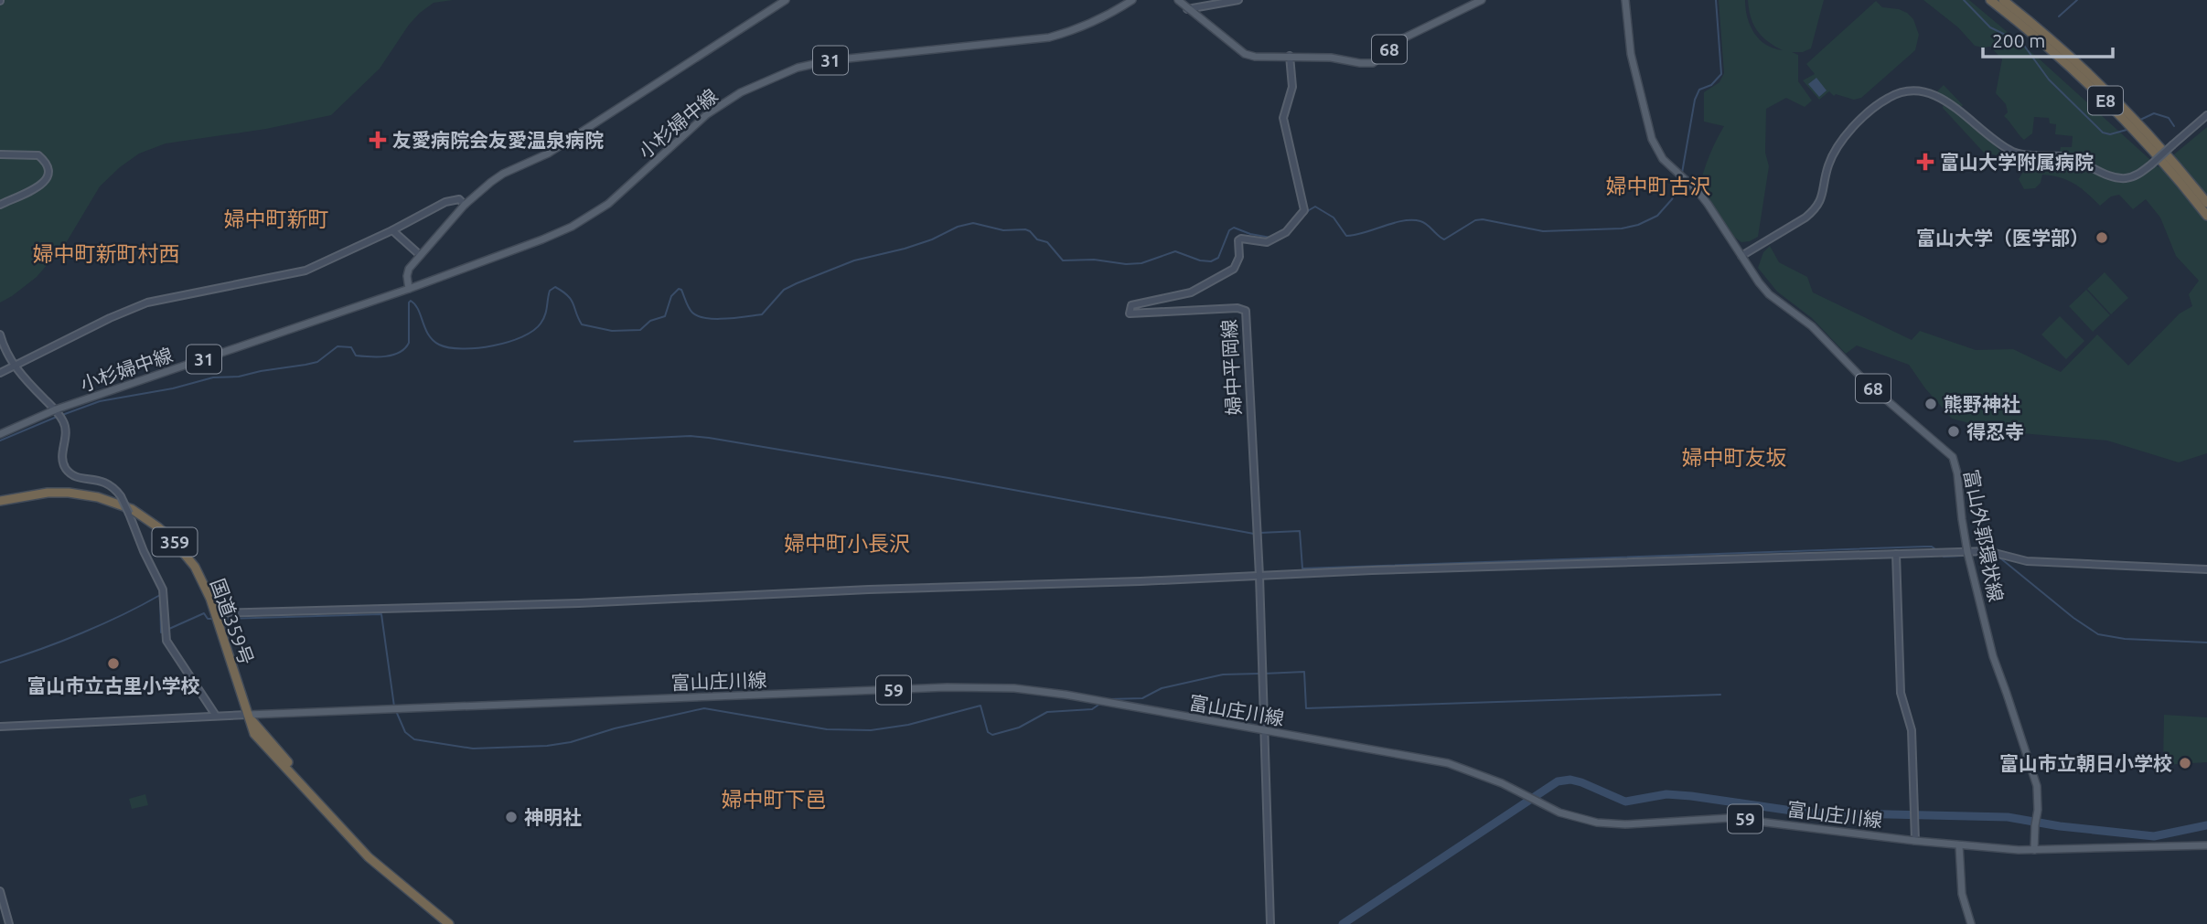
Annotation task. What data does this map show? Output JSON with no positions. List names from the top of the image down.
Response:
{
  "streets": {
    "highway": ["E8", "359", "国道359号"],
    "main road": [
      "68",
      "31",
      "小杉婦中線",
      "富山外郭環状線",
      "富山庄川線",
      "59"
    ],
    "street": ["婦中平岡線"]
  },
  "crossings": [
    ["68", "婦中平岡線"],
    ["婦中平岡線", "富山庄川線"],
    ["富山外郭環状線", "富山庄川線"],
    ["国道359号", "富山庄川線"]
  ],
  "districts": [
    "婦中町古沢",
    "婦中町新町",
    "婦中町新町村西",
    "婦中町友坂",
    "婦中町小長沢",
    "婦中町下邑"
  ],
  "places": {
    "health": ["友愛病院会友愛温泉病院", "富山大学附属病院"],
    "other": [
      "富山大学（医学部）",
      "熊野神社",
      "得忍寺",
      "富山市立古里小学校",
      "富山市立朝日小学校",
      "神明社"
    ]
  },
  "scale_bar": "200 m"
}
